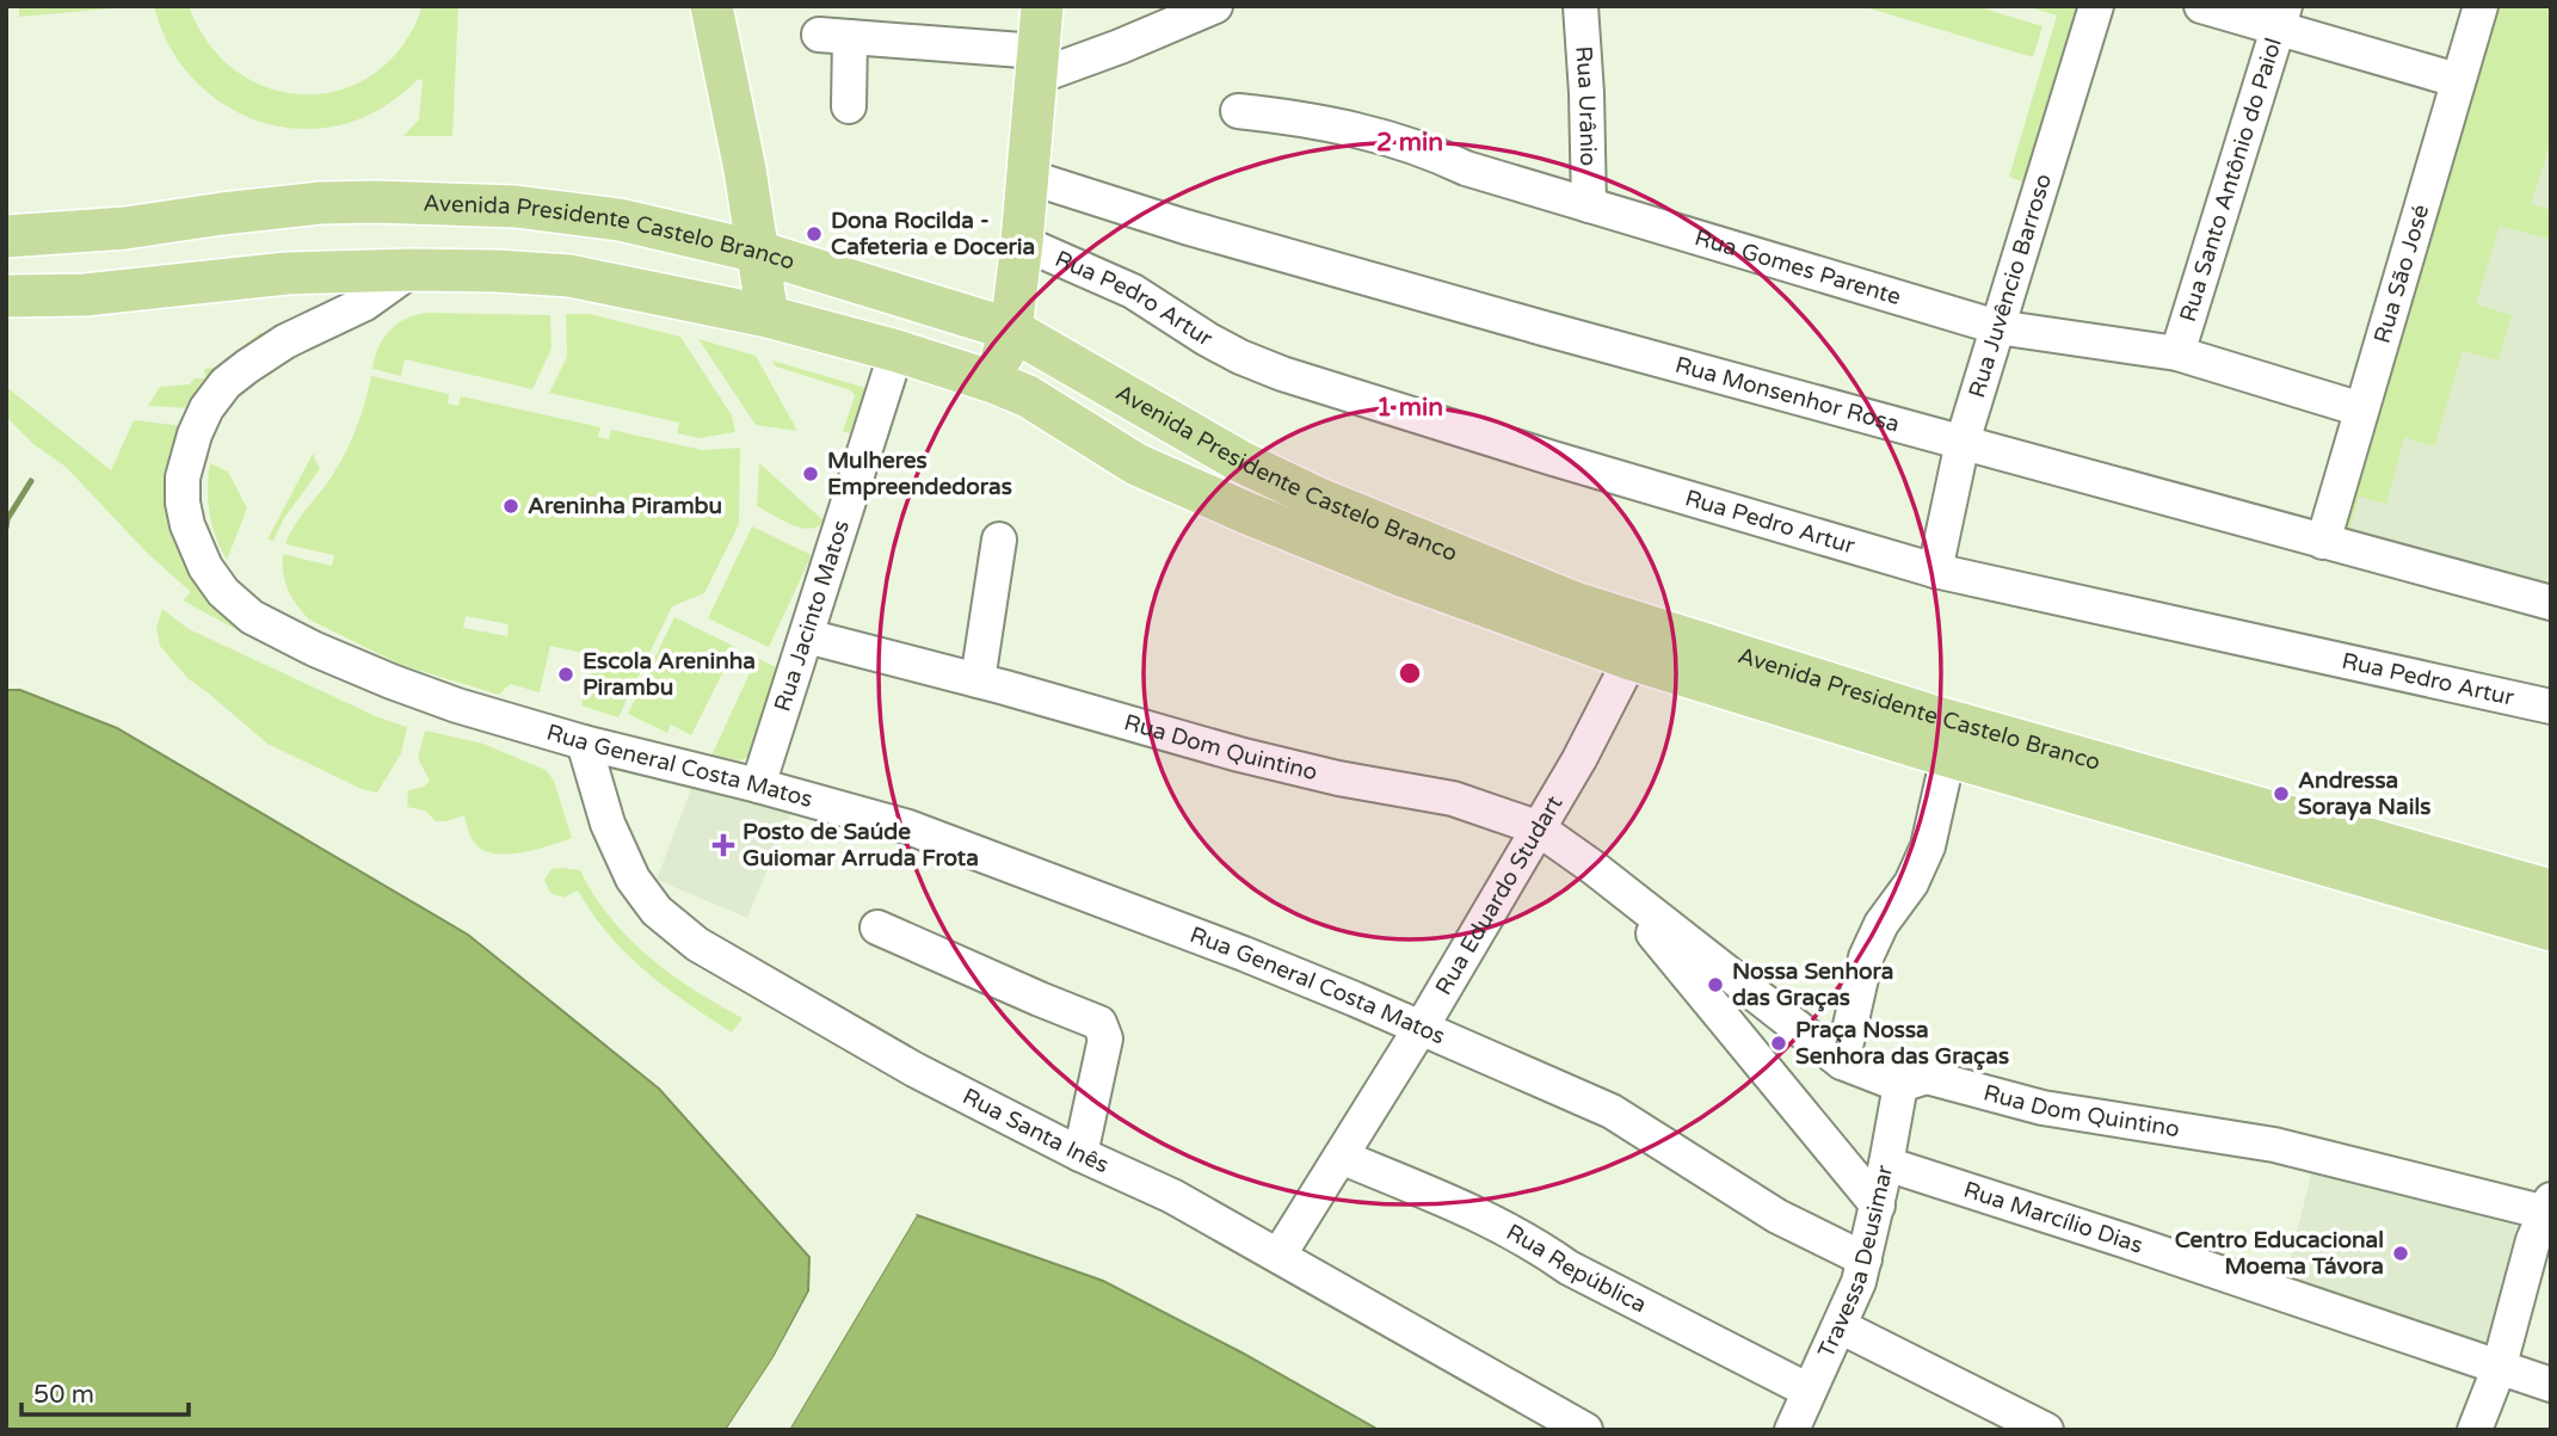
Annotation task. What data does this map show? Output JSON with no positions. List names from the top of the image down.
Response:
{
  "streets": {
    "main road": ["Avenida Presidente Castelo Branco"],
    "street": [
      "Rua Urânio",
      "Rua Santo Antônio do Paiol",
      "Rua Gomes Parente",
      "Rua São José",
      "Rua Juvêncio Barroso",
      "Rua Pedro Artur",
      "Rua Monsenhor Rosa",
      "Rua Jacinto Matos",
      "Rua Dom Quintino",
      "Rua General Costa Matos",
      "Rua Eduardo Studart",
      "Rua Santa Inês",
      "Rua Marcílio Dias",
      "Travessa Deusimar",
      "Rua República"
    ]
  },
  "crossings": [
    ["Rua Urânio", "Rua Gomes Parente"],
    ["Rua Santo Antônio do Paiol", "Rua Gomes Parente"],
    ["Avenida Presidente Castelo Branco", "Rua Jacinto Matos"],
    ["Avenida Presidente Castelo Branco", "Rua General Costa Matos"],
    ["Avenida Presidente Castelo Branco", "Rua Eduardo Studart"],
    ["Rua Gomes Parente", "Rua São José"],
    ["Rua Gomes Parente", "Rua Juvêncio Barroso"],
    ["Rua São José", "Rua Monsenhor Rosa"],
    ["Rua Juvêncio Barroso", "Rua Pedro Artur"],
    ["Rua Juvêncio Barroso", "Rua Monsenhor Rosa"],
    ["Rua Jacinto Matos", "Rua Dom Quintino"],
    ["Rua Jacinto Matos", "Rua General Costa Matos"],
    ["Rua Dom Quintino", "Rua Eduardo Studart"],
    ["Rua Dom Quintino", "Travessa Deusimar"],
    ["Rua General Costa Matos", "Rua Eduardo Studart"],
    ["Rua General Costa Matos", "Rua Santa Inês"],
    ["Rua General Costa Matos", "Travessa Deusimar"],
    ["Rua Eduardo Studart", "Rua Santa Inês"],
    ["Rua Eduardo Studart", "Rua República"],
    ["Rua Marcílio Dias", "Travessa Deusimar"],
    ["Travessa Deusimar", "Rua República"]
  ],
  "places": {
    "other": [
      "Dona Rocilda - Cafeteria e Doceria",
      "Mulheres Empreendedoras",
      "Areninha Pirambu",
      "Escola Areninha Pirambu",
      "Andressa Soraya Nails",
      "Nossa Senhora das Graças",
      "Praça Nossa Senhora das Graças",
      "Centro Educacional Moema Távora"
    ],
    "health": ["Posto de Saúde Guiomar Arruda Frota"]
  },
  "scale_bar": "50 m",
  "rings": ["2 min", "1 min"]
}
